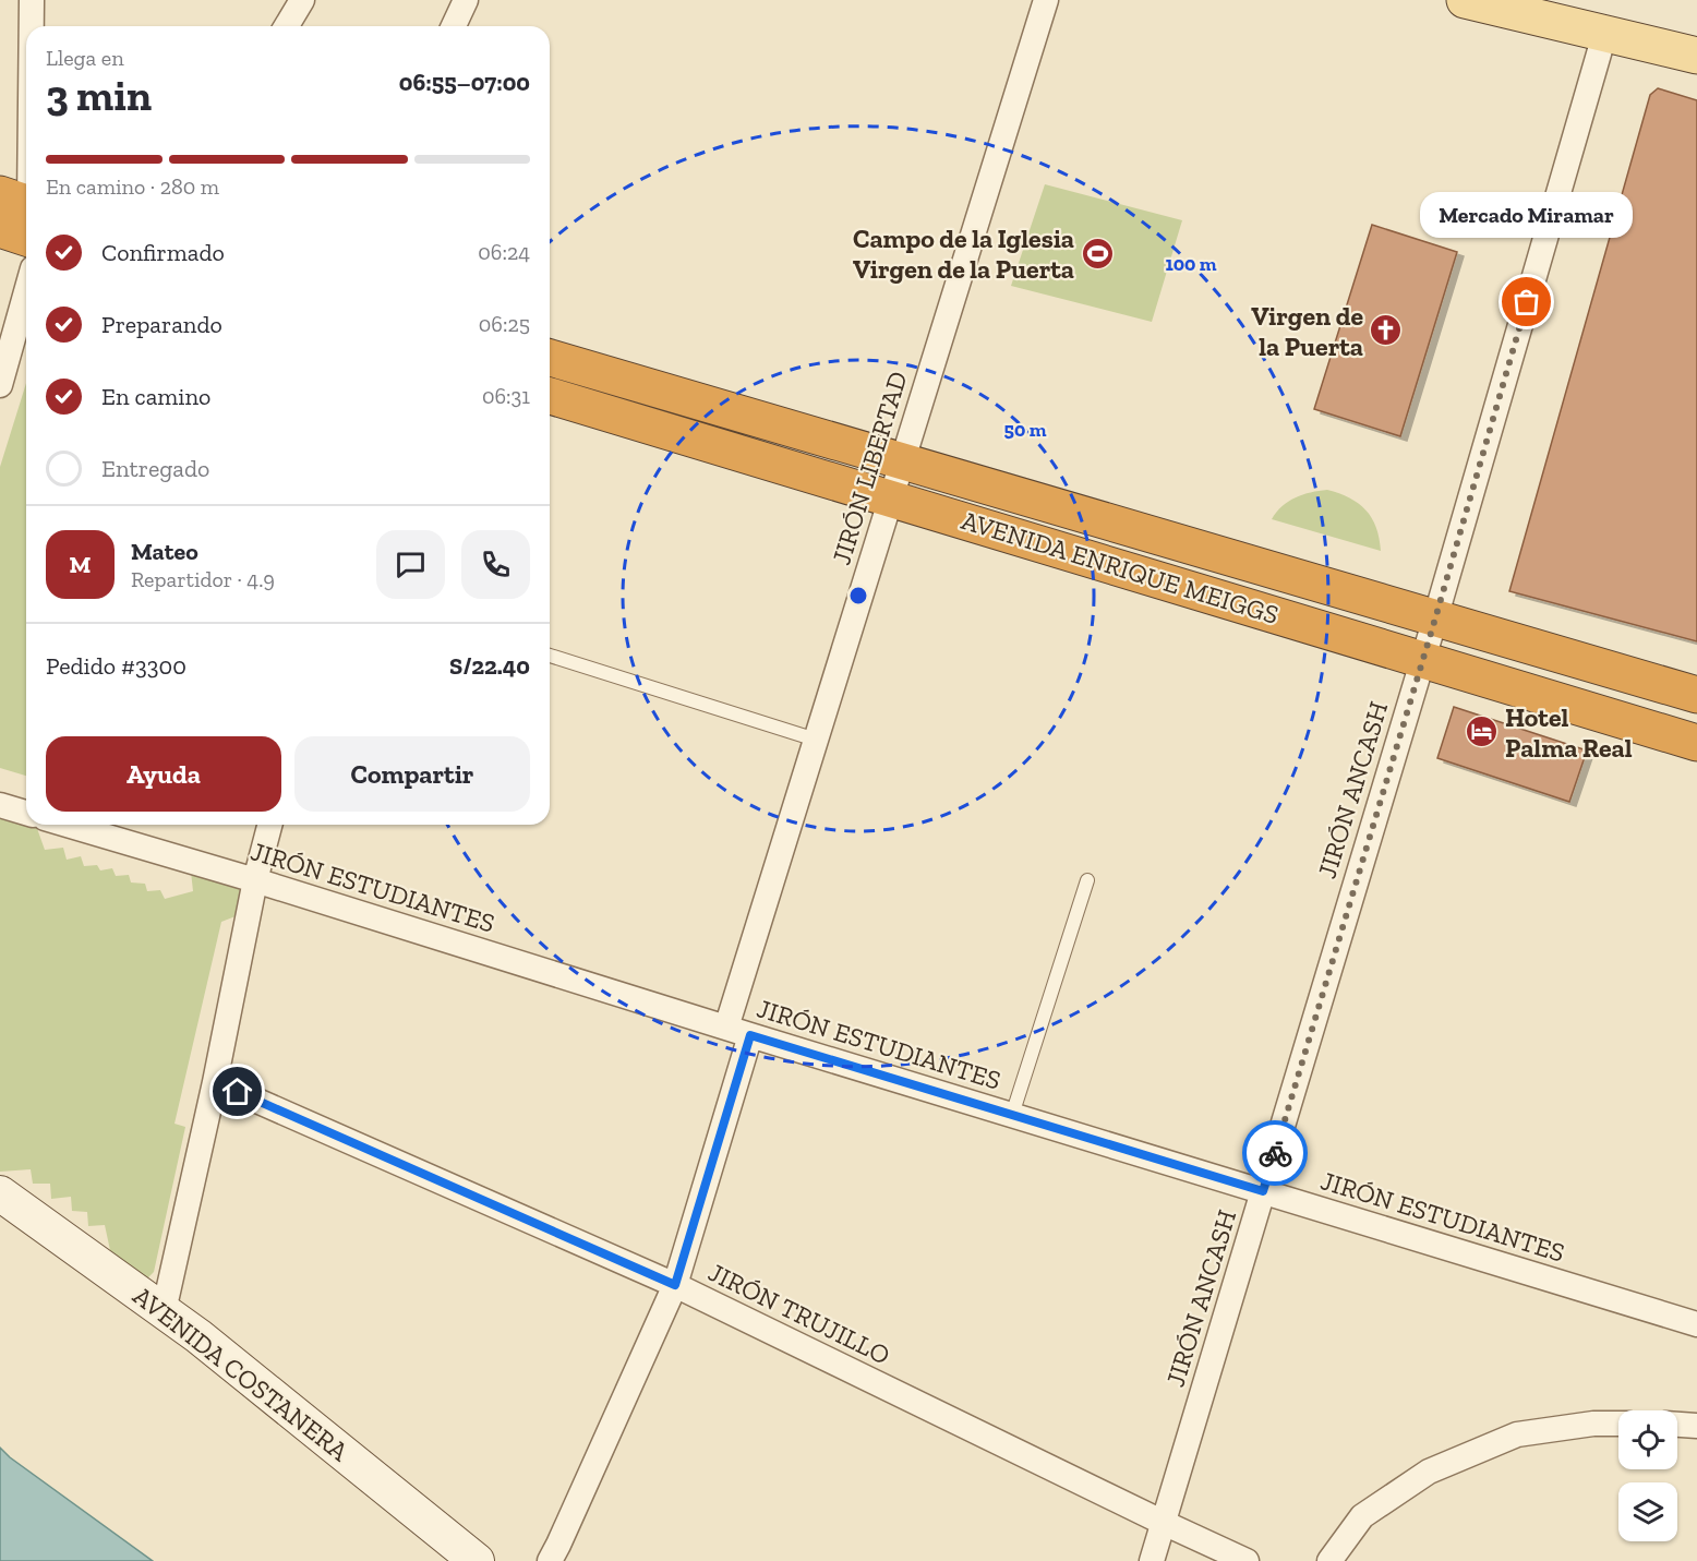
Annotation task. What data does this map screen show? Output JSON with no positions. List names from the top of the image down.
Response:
{
  "streets": {
    "highway": ["AVENIDA ENRIQUE MEIGGS"],
    "main road": ["AVENIDA COSTANERA"],
    "street": [
      "JIRÓN LIBERTAD",
      "JIRÓN ANCASH",
      "JIRÓN ESTUDIANTES",
      "JIRÓN TRUJILLO"
    ]
  },
  "crossings": [
    ["JIRÓN LIBERTAD", "AVENIDA ENRIQUE MEIGGS"],
    ["JIRÓN LIBERTAD", "JIRÓN ESTUDIANTES"],
    ["AVENIDA ENRIQUE MEIGGS", "JIRÓN ANCASH"],
    ["JIRÓN ANCASH", "JIRÓN ESTUDIANTES"],
    ["JIRÓN ANCASH", "JIRÓN TRUJILLO"]
  ],
  "places": {
    "sports": ["Campo de la Iglesia Virgen de la Puerta"],
    "other": ["Mercado Miramar"],
    "church": ["Virgen de la Puerta"],
    "hotel": ["Hotel Palma Real"]
  },
  "page": {
    "heading": ["3 min", "Llega en", "06:55–07:00"],
    "panel": [
      "Mateo",
      "Repartidor · 4.9",
      "Pedido #3300",
      "S/22.40"
    ],
    "bar": "En camino · 280 m",
    "bubble": "Mercado Miramar",
    "list": [
      ["Confirmado", "06:24"],
      ["Preparando", "06:25"],
      ["En camino", "06:31"],
      "Entregado"
    ],
    "round": "M",
    "buttons": ["Ayuda", "Compartir"]
  },
  "rings": ["100 m", "50 m"]
}
